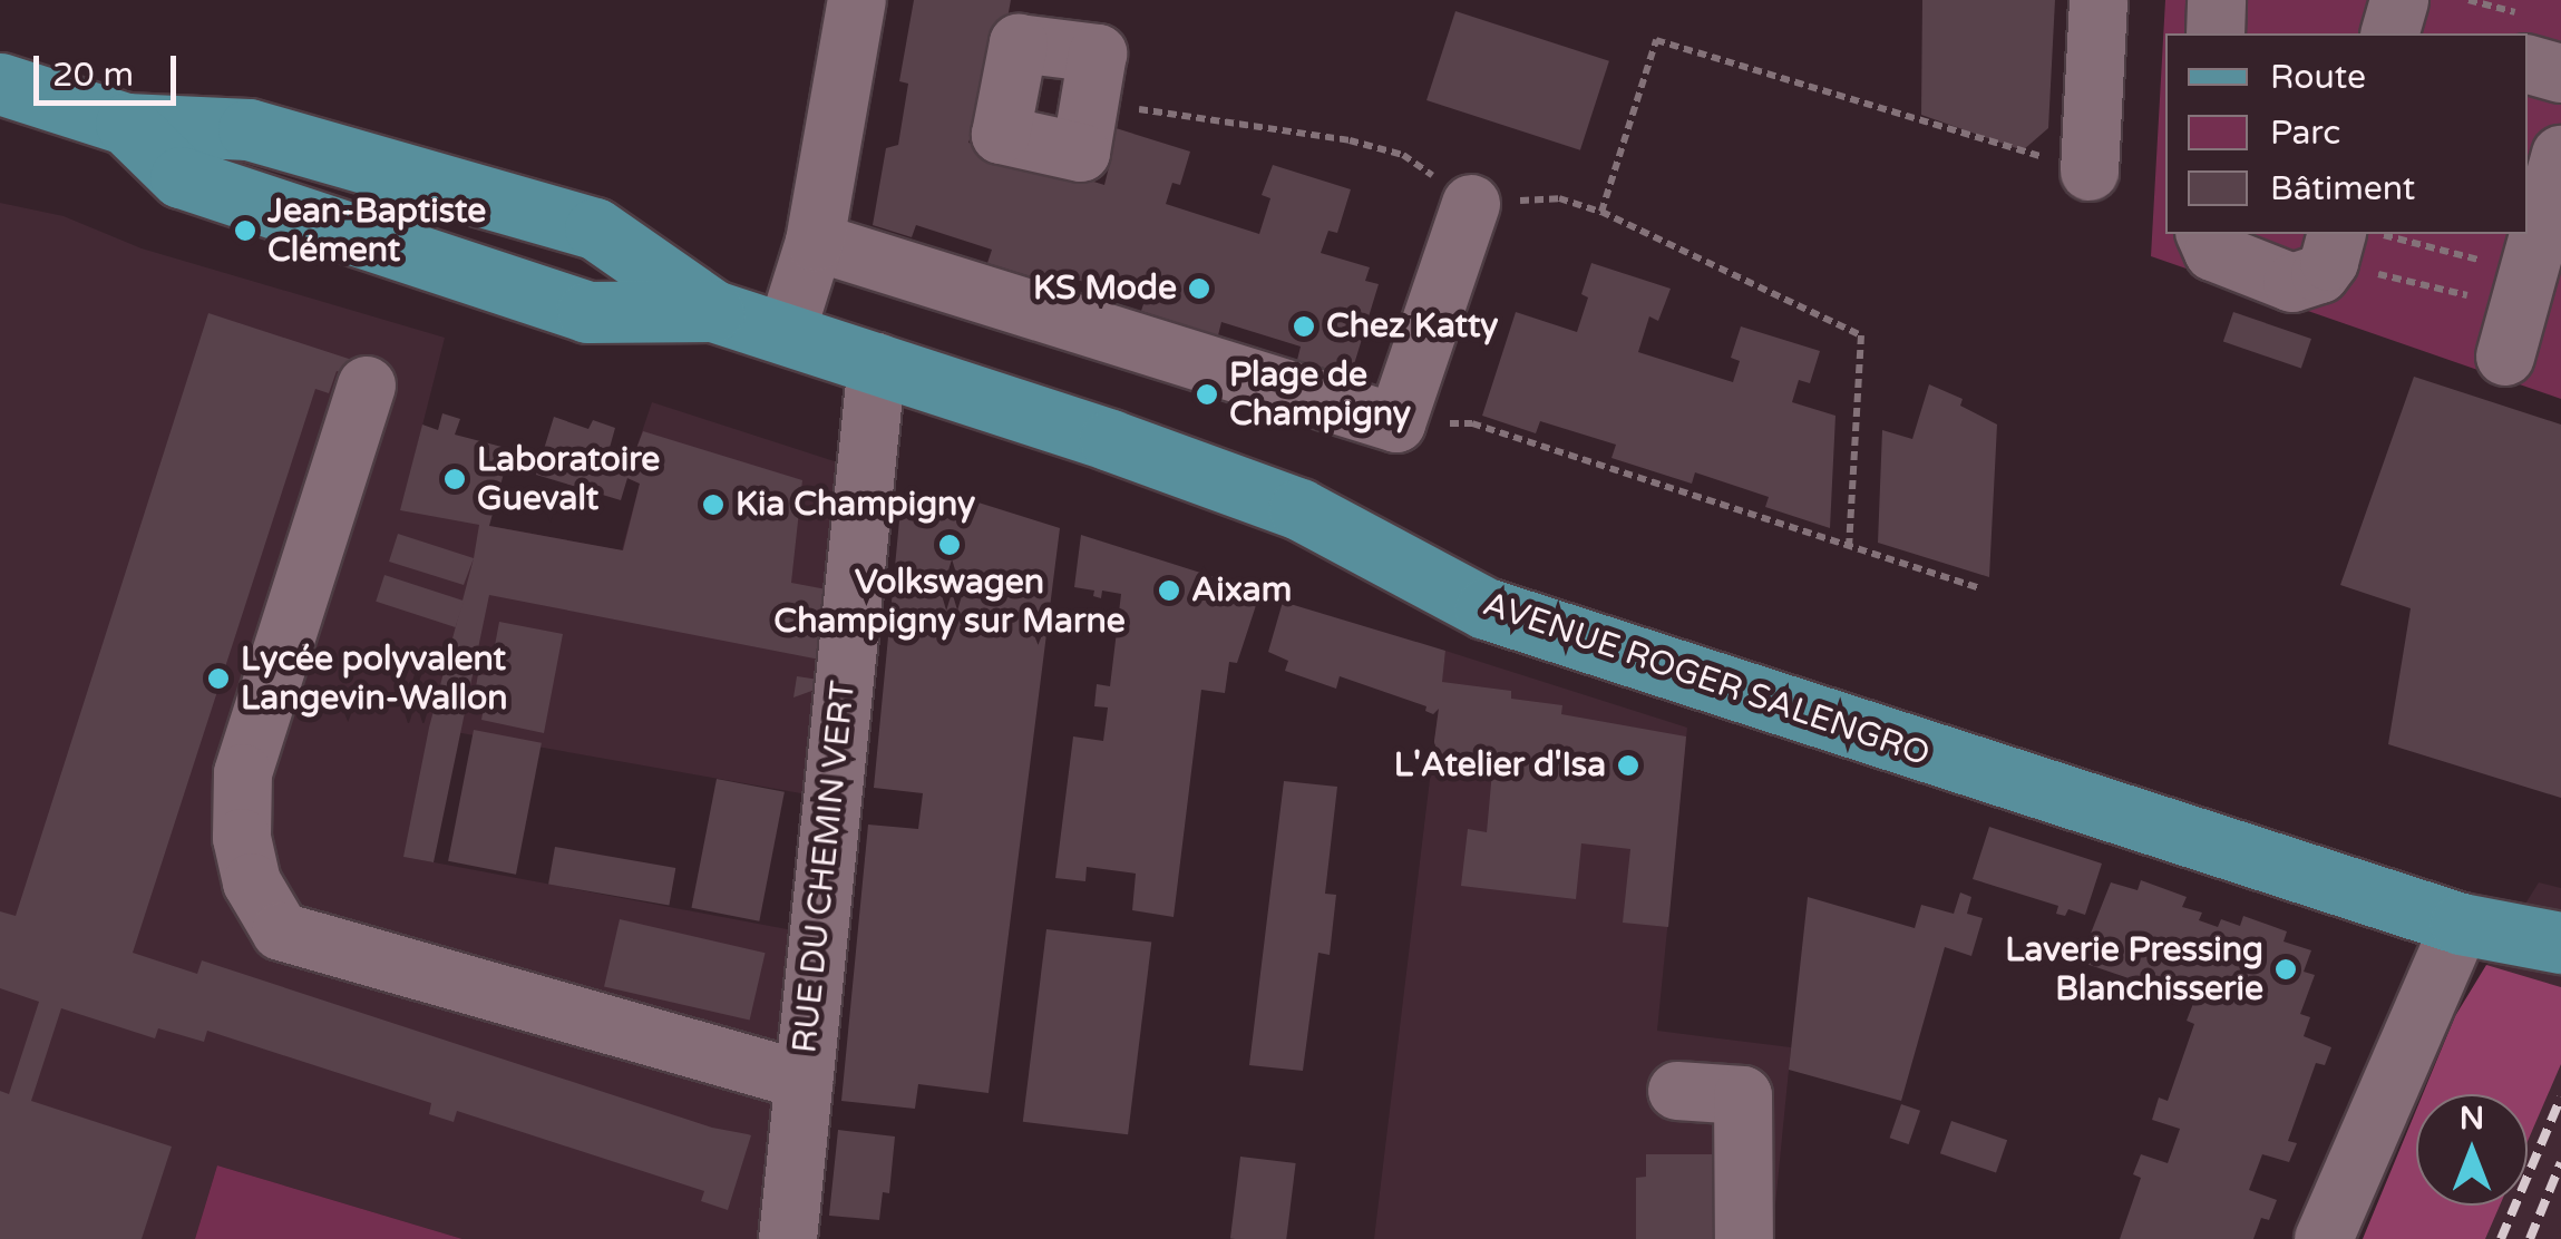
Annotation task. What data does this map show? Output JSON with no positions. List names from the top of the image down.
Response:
{
  "streets": {
    "main road": ["AVENUE ROGER SALENGRO"],
    "street": ["RUE DU CHEMIN VERT"]
  },
  "crossings": [
    ["AVENUE ROGER SALENGRO", "RUE DU CHEMIN VERT"]
  ],
  "places": [
    "Jean-Baptiste Clément",
    "KS Mode",
    "Chez Katty",
    "Plage de Champigny",
    "Laboratoire Guevalt",
    "Kia Champigny",
    "Volkswagen Champigny sur Marne",
    "Aixam",
    "Lycée polyvalent Langevin-Wallon",
    "L'Atelier d'Isa",
    "Laverie Pressing Blanchisserie"
  ],
  "legend": ["Route", "Parc", "Bâtiment"],
  "scale_bar": "20 m",
  "north": "top"
}
